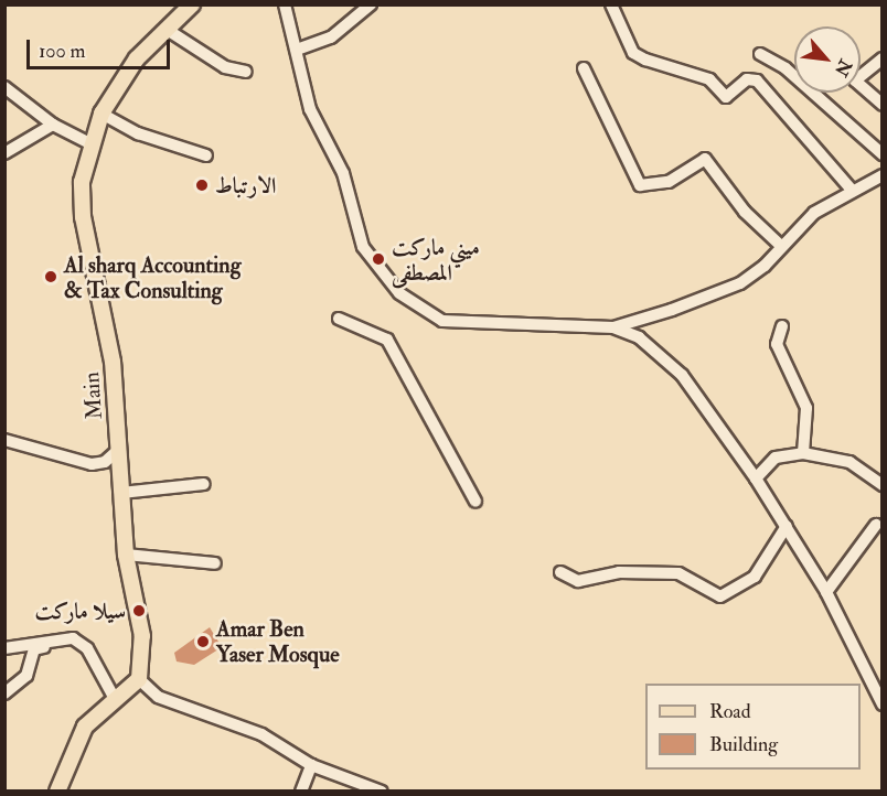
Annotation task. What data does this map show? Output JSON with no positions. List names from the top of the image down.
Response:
{
  "streets": {
    "main road": ["Main"]
  },
  "places": [
    "الارتباط",
    "ميني ماركت المصطفى",
    "Al sharq Accounting & Tax Consulting",
    "سيلا ماركت",
    "Amar Ben Yaser Mosque"
  ],
  "legend": ["Road", "Building"],
  "scale_bar": "100 m",
  "north": "bottom right"
}
